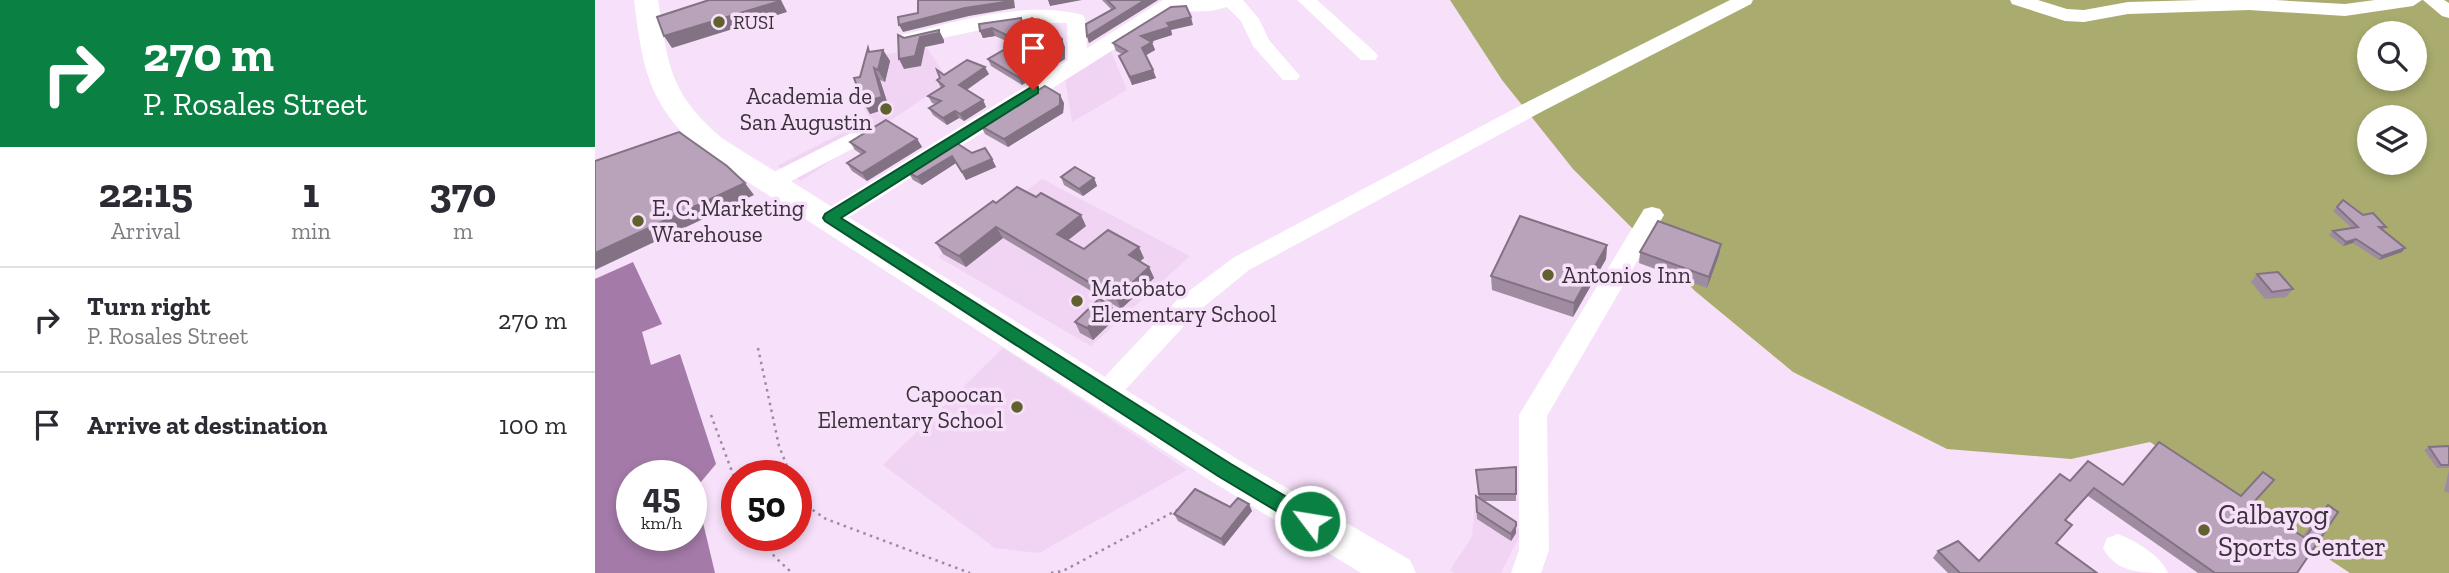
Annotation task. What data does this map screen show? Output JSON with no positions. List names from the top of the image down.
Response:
{
  "places": [
    "RUSI",
    "Academia de San Augustin",
    "E. C. Marketing Warehouse",
    "Antonios Inn",
    "Matobato Elementary School",
    "Capoocan Elementary School",
    "Calbayog Sports Center"
  ],
  "page": {
    "turn": ["270 m", "P. Rosales Street"],
    "eta": [
      "22:15",
      "Arrival",
      "1",
      "min",
      "370",
      "m"
    ],
    "list": [
      {
        "name": "Turn right",
        "note": "P. Rosales Street",
        "value": "270 m"
      },
      {
        "name": "Arrive at destination",
        "value": "100 m"
      }
    ],
    "speed": "45 km/h",
    "limit": "50"
  }
}
